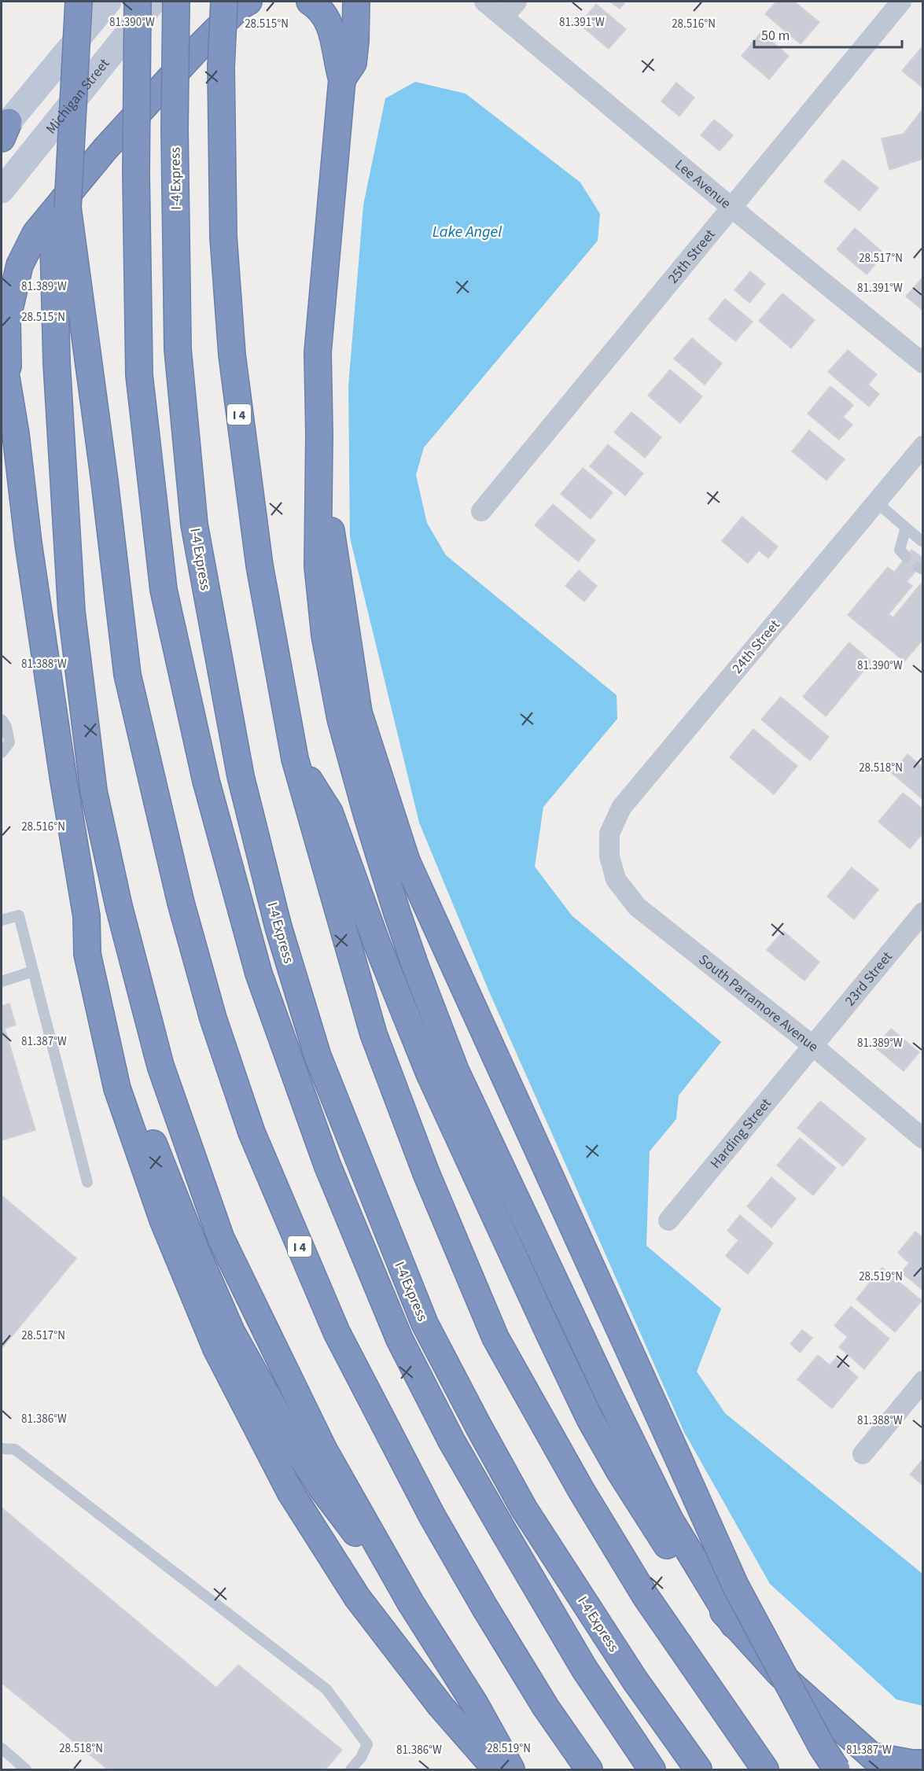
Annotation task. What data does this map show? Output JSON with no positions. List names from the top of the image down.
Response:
{
  "streets": {
    "highway": ["I-4 Express", "I 4"],
    "main road": ["Michigan Street"],
    "street": [
      "Lee Avenue",
      "25th Street",
      "24th Street",
      "23rd Street",
      "South Parramore Avenue",
      "Harding Street"
    ]
  },
  "crossings": [
    ["Lee Avenue", "25th Street"],
    ["24th Street", "South Parramore Avenue"],
    ["23rd Street", "South Parramore Avenue"],
    ["23rd Street", "Harding Street"],
    ["South Parramore Avenue", "Harding Street"]
  ],
  "water": ["Lake Angel"],
  "scale_bar": "50 m",
  "coordinates": [
    "81.390°W",
    "81.391°W",
    "28.515°N",
    "28.516°N",
    "28.517°N",
    "81.389°W",
    "81.388°W",
    "28.518°N",
    "81.387°W",
    "28.519°N",
    "81.386°W"
  ]
}
